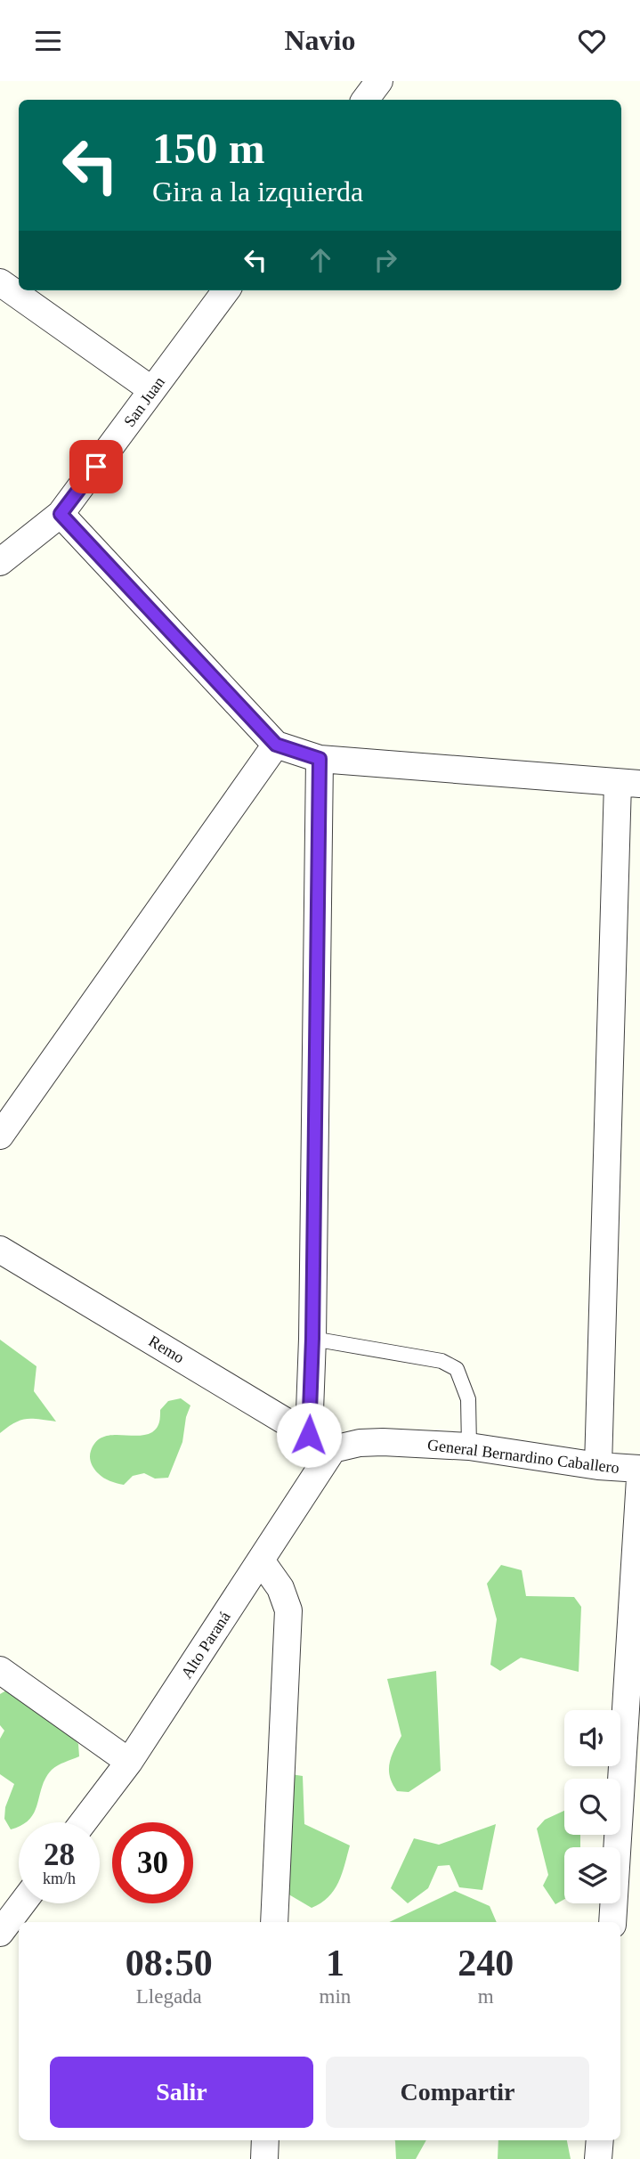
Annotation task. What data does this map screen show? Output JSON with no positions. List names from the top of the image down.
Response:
{
  "streets": {
    "street": [
      "San Juan",
      "Remo",
      "General Bernardino Caballero",
      "Alto Paraná"
    ]
  },
  "crossings": [
    ["Remo", "General Bernardino Caballero"],
    ["Remo", "Alto Paraná"],
    ["General Bernardino Caballero", "Alto Paraná"]
  ],
  "page": {
    "header": "Navio",
    "turn": ["150 m", "Gira a la izquierda"],
    "speed": "28 km/h",
    "limit": "30",
    "eta": [
      "08:50",
      "Llegada",
      "1",
      "min",
      "240",
      "m"
    ],
    "buttons": ["Salir", "Compartir"]
  }
}
